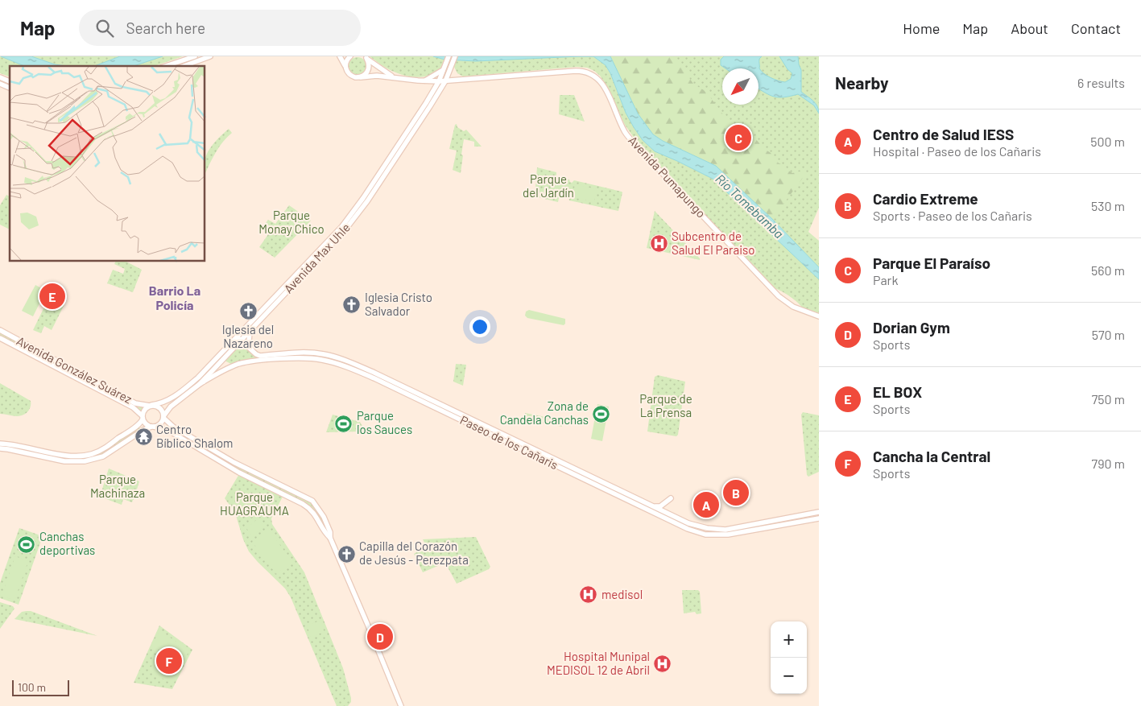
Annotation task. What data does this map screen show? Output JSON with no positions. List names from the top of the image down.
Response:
{
  "streets": {
    "main road": [
      "Avenida Pumapungo",
      "Avenida Max Uhle",
      "Avenida González Suárez",
      "Paseo de los Cañaris"
    ]
  },
  "crossings": [
    ["Avenida Pumapungo", "Avenida Max Uhle"],
    ["Avenida Max Uhle", "Avenida González Suárez"],
    ["Avenida Max Uhle", "Paseo de los Cañaris"]
  ],
  "districts": ["Barrio La Policía"],
  "water": ["Río Tomebamba"],
  "parks": [
    "Parque del Jardín",
    "Parque Monay Chico",
    "Parque de La Prensa",
    "Parque Machinaza",
    "Parque HUAGRAUMA"
  ],
  "places": {
    "hospital": ["Subcentro de Salud El Paraiso", "medisol", "Hospital Munipal MEDISOL 12 de Abril"],
    "church": ["Iglesia Cristo Salvador", "Iglesia del Nazareno", "Capilla del Corazón de Jesús - Perezpata"],
    "sports": ["Zona de Candela Canchas", "Parque los Sauces", "Canchas deportivas"],
    "temple": ["Centro Bíblico Shalom"]
  },
  "scale_bar": "100 m",
  "north": "bottom left",
  "page": {
    "header": "Map",
    "search": "Search here",
    "nav": [
      "Home",
      "Map",
      "About",
      "Contact"
    ],
    "heading": ["Nearby", "6 results"],
    "list": [
      {
        "mark": "A",
        "name": "Centro de Salud IESS",
        "note": "Hospital · Paseo de los Cañaris",
        "value": "500 m"
      },
      {
        "mark": "B",
        "name": "Cardio Extreme",
        "note": "Sports · Paseo de los Cañaris",
        "value": "530 m"
      },
      {
        "mark": "C",
        "name": "Parque El Paraíso",
        "note": "Park",
        "value": "560 m"
      },
      {
        "mark": "D",
        "name": "Dorian Gym",
        "note": "Sports",
        "value": "570 m"
      },
      {
        "mark": "E",
        "name": "EL BOX",
        "note": "Sports",
        "value": "750 m"
      },
      {
        "mark": "F",
        "name": "Cancha la Central",
        "note": "Sports",
        "value": "790 m"
      }
    ],
    "pins": [
      "C",
      "E",
      "B",
      "A",
      "D",
      "F"
    ],
    "map_buttons": ["+", "−"],
    "scale": "100 m"
  }
}
